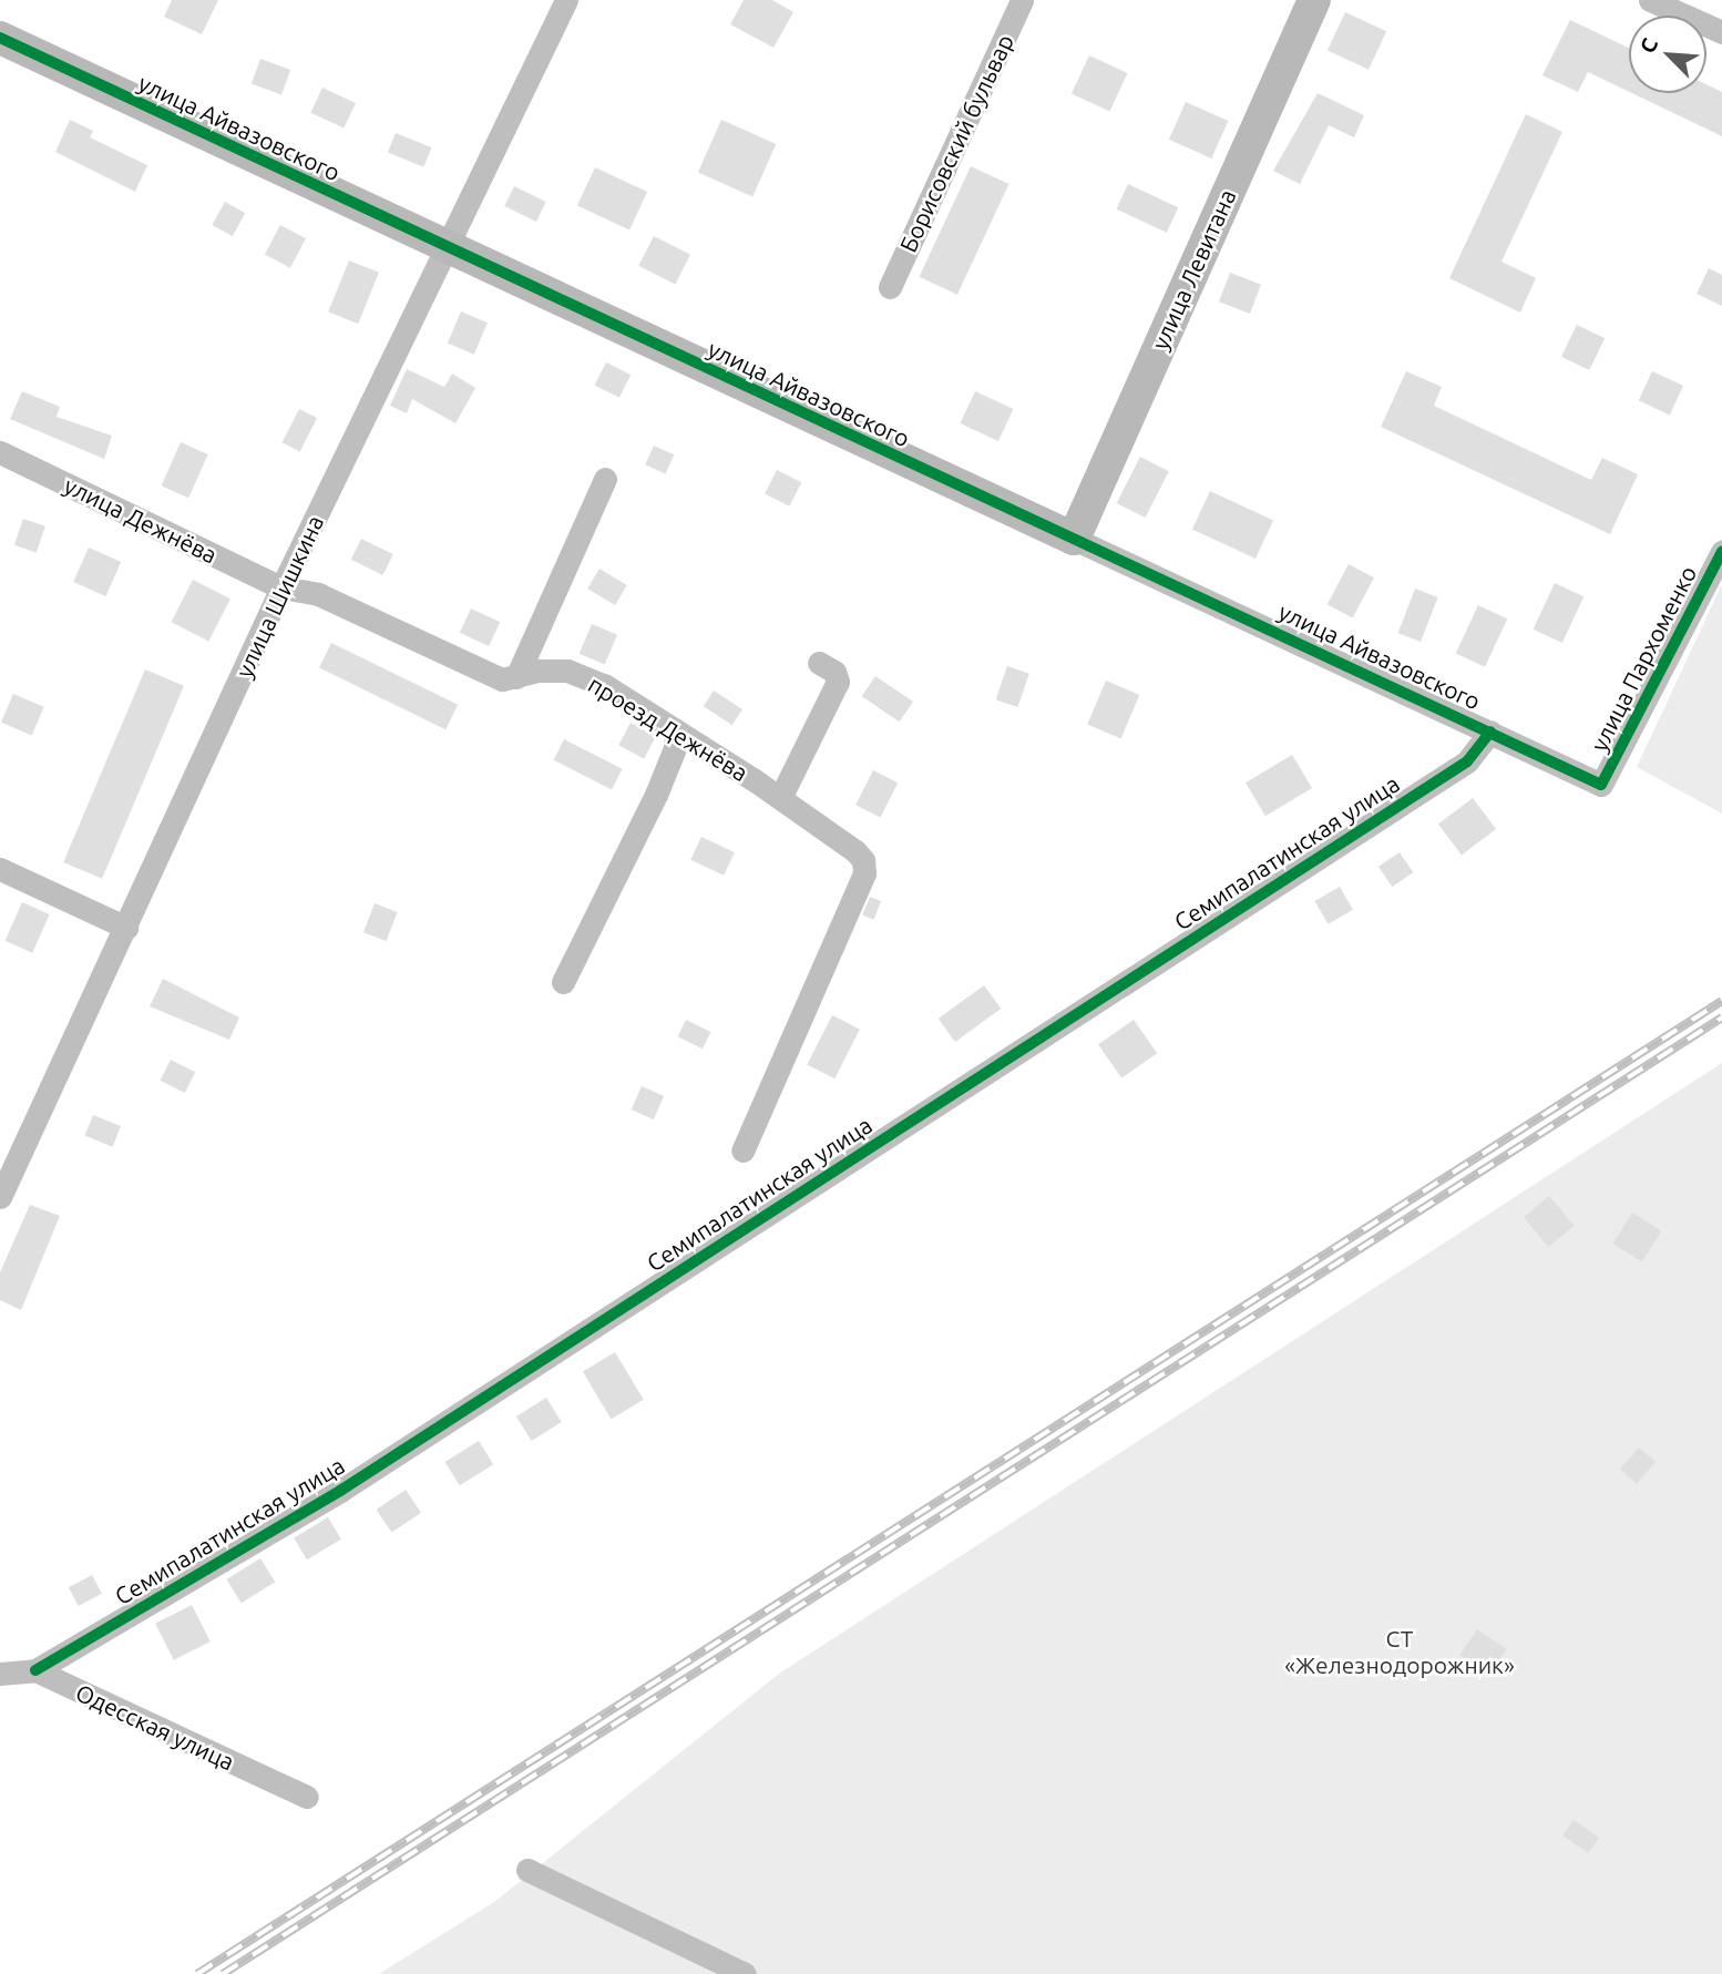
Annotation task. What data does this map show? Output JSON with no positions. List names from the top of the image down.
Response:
{
  "streets": {
    "street": [
      "улица Айвазовского",
      "Борисовский бульвар",
      "улица Левитана",
      "улица Дежнёва",
      "улица Шишкина",
      "улица Пархоменко",
      "проезд Дежнёва",
      "Семипалатинская улица",
      "Одесская улица"
    ]
  },
  "crossings": [
    ["улица Айвазовского", "улица Левитана"],
    ["улица Айвазовского", "улица Шишкина"],
    ["улица Айвазовского", "улица Пархоменко"],
    ["улица Айвазовского", "Семипалатинская улица"],
    ["улица Дежнёва", "улица Шишкина"],
    ["улица Дежнёва", "проезд Дежнёва"],
    ["улица Шишкина", "проезд Дежнёва"],
    ["Семипалатинская улица", "Одесская улица"]
  ],
  "parks": ["СТ «Железнодорожник»"],
  "north": "top left"
}
